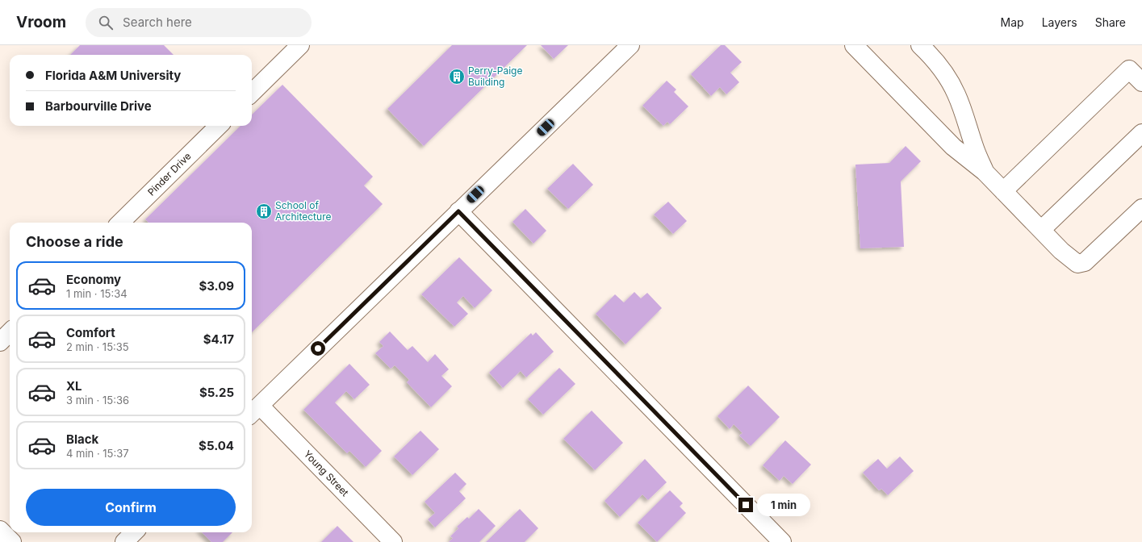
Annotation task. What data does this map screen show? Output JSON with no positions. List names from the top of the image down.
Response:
{
  "streets": {
    "street": ["Pinder Drive", "Young Street"]
  },
  "places": {
    "building": ["Perry-Paige Building", "School of Architecture"]
  },
  "page": {
    "header": "Vroom",
    "search": "Search here",
    "nav": ["Map", "Layers", "Share"],
    "banner": ["Florida A&M University", "Barbourville Drive"],
    "heading": "Choose a ride",
    "list": [
      {
        "name": "Economy",
        "note": "1 min · 15:34",
        "value": "$3.09"
      },
      {
        "name": "Comfort",
        "note": "2 min · 15:35",
        "value": "$4.17"
      },
      {
        "name": "XL",
        "note": "3 min · 15:36",
        "value": "$5.25"
      },
      {
        "name": "Black",
        "note": "4 min · 15:37",
        "value": "$5.04"
      }
    ],
    "buttons": "Confirm",
    "bubble": "1 min"
  }
}
